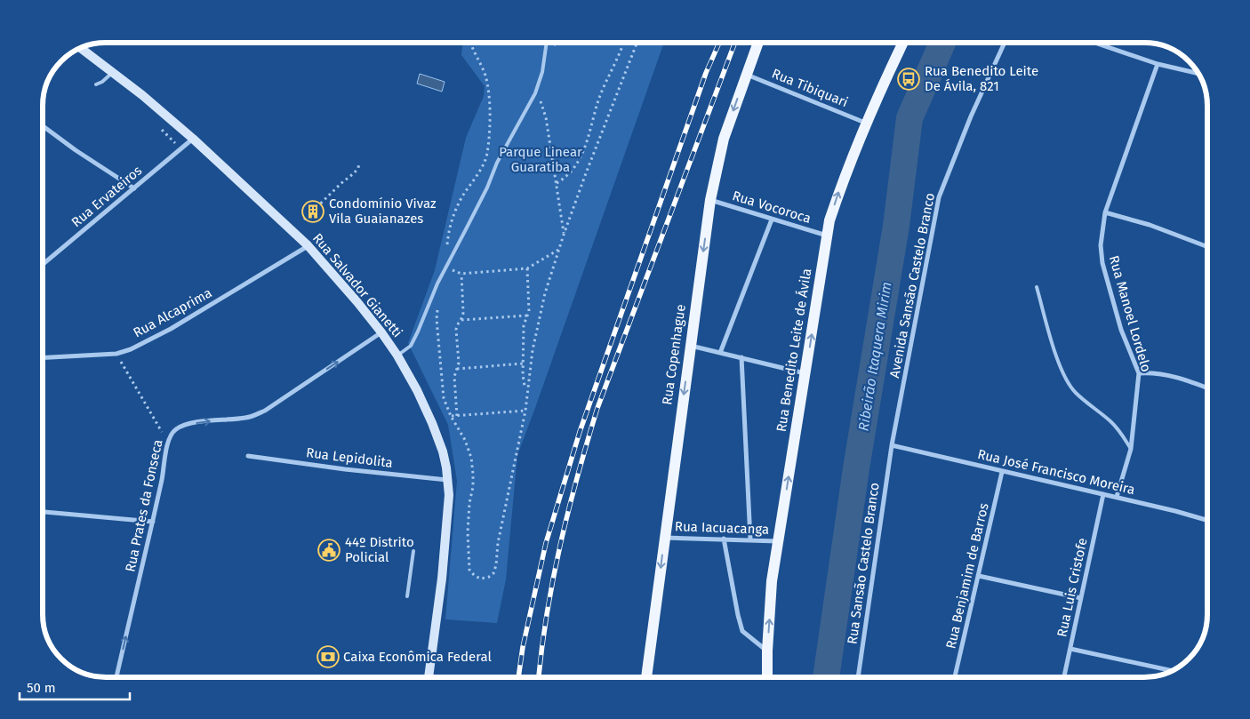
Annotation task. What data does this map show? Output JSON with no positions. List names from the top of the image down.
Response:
{
  "streets": {
    "main road": ["Rua Salvador Gianetti", "Rua Benedito Leite de Ávila", "Rua Copenhague"],
    "street": [
      "Rua Tibiquari",
      "Rua Ervateiros",
      "Rua Vocoroca",
      "Avenida Sansão Castelo Branco",
      "Rua Alcaprima",
      "Rua Manoel Lordelo",
      "Rua Lepidolita",
      "Rua José Francisco Moreira",
      "Rua Prates da Fonseca",
      "Rua Iacuacanga",
      "Rua Sansão Castelo Branco",
      "Rua Benjamim de Barros",
      "Rua Luis Cristofe"
    ]
  },
  "crossings": [
    ["Rua Tibiquari", "Rua Benedito Leite de Ávila"],
    ["Rua Tibiquari", "Rua Copenhague"],
    ["Rua Ervateiros", "Rua Salvador Gianetti"],
    ["Rua Vocoroca", "Rua Benedito Leite de Ávila"],
    ["Rua Vocoroca", "Rua Copenhague"],
    ["Rua Salvador Gianetti", "Rua Alcaprima"],
    ["Rua Salvador Gianetti", "Rua Lepidolita"],
    ["Rua Salvador Gianetti", "Rua Prates da Fonseca"],
    ["Avenida Sansão Castelo Branco", "Rua José Francisco Moreira"],
    ["Avenida Sansão Castelo Branco", "Rua Sansão Castelo Branco"],
    ["Rua Manoel Lordelo", "Rua José Francisco Moreira"],
    ["Rua Benedito Leite de Ávila", "Rua Iacuacanga"],
    ["Rua Copenhague", "Rua Iacuacanga"],
    ["Rua José Francisco Moreira", "Rua Sansão Castelo Branco"],
    ["Rua José Francisco Moreira", "Rua Benjamim de Barros"],
    ["Rua José Francisco Moreira", "Rua Luis Cristofe"]
  ],
  "one_way": ["Rua Benedito Leite de Ávila", "Rua Copenhague", "Rua Prates da Fonseca"],
  "water": ["Ribeirão Itaquera Mirim"],
  "parks": ["Parque Linear Guaratiba"],
  "places": {
    "bus stop": ["Rua Benedito Leite De Ávila, 821"],
    "building": ["Condomínio Vivaz Vila Guaianazes"],
    "public building": ["44º Distrito Policial"],
    "bank": ["Caixa Econômica Federal"]
  },
  "scale_bar": "50 m"
}
